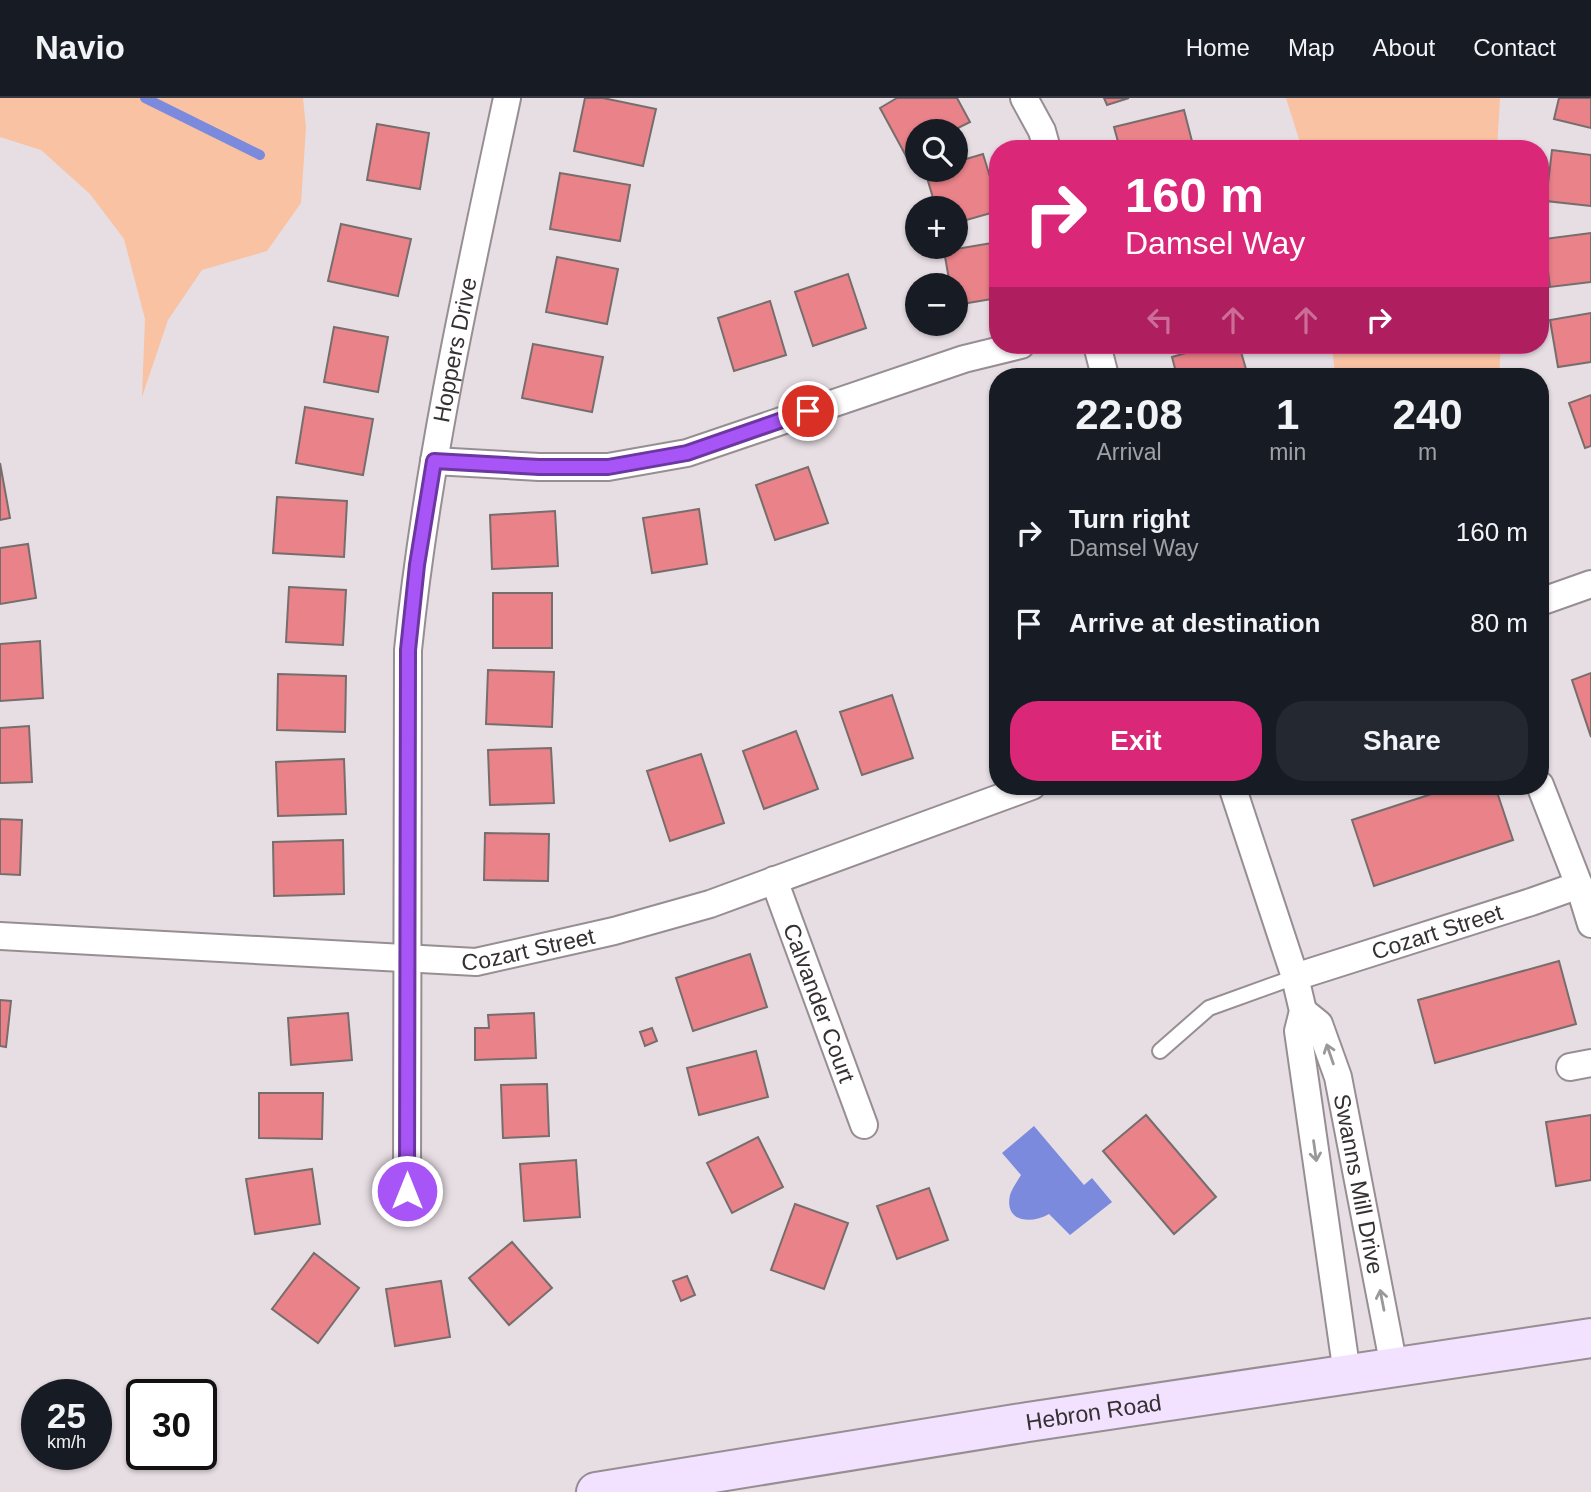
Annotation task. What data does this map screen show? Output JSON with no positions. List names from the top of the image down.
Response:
{
  "streets": {
    "street": [
      "Hoppers Drive",
      "Cozart Street",
      "Calvander Court",
      "Swanns Mill Drive",
      "Hebron Road"
    ]
  },
  "crossings": [
    ["Hoppers Drive", "Cozart Street"],
    ["Cozart Street", "Calvander Court"],
    ["Cozart Street", "Swanns Mill Drive"],
    ["Swanns Mill Drive", "Hebron Road"]
  ],
  "page": {
    "header": "Navio",
    "nav": [
      "Home",
      "Map",
      "About",
      "Contact"
    ],
    "map_buttons": ["+", "−"],
    "turn": ["160 m", "Damsel Way"],
    "eta": [
      "22:08",
      "Arrival",
      "1",
      "min",
      "240",
      "m"
    ],
    "list": [
      {
        "name": "Turn right",
        "note": "Damsel Way",
        "value": "160 m"
      },
      {
        "name": "Arrive at destination",
        "value": "80 m"
      }
    ],
    "buttons": ["Exit", "Share"],
    "speed": "25 km/h",
    "limit": "30"
  }
}
